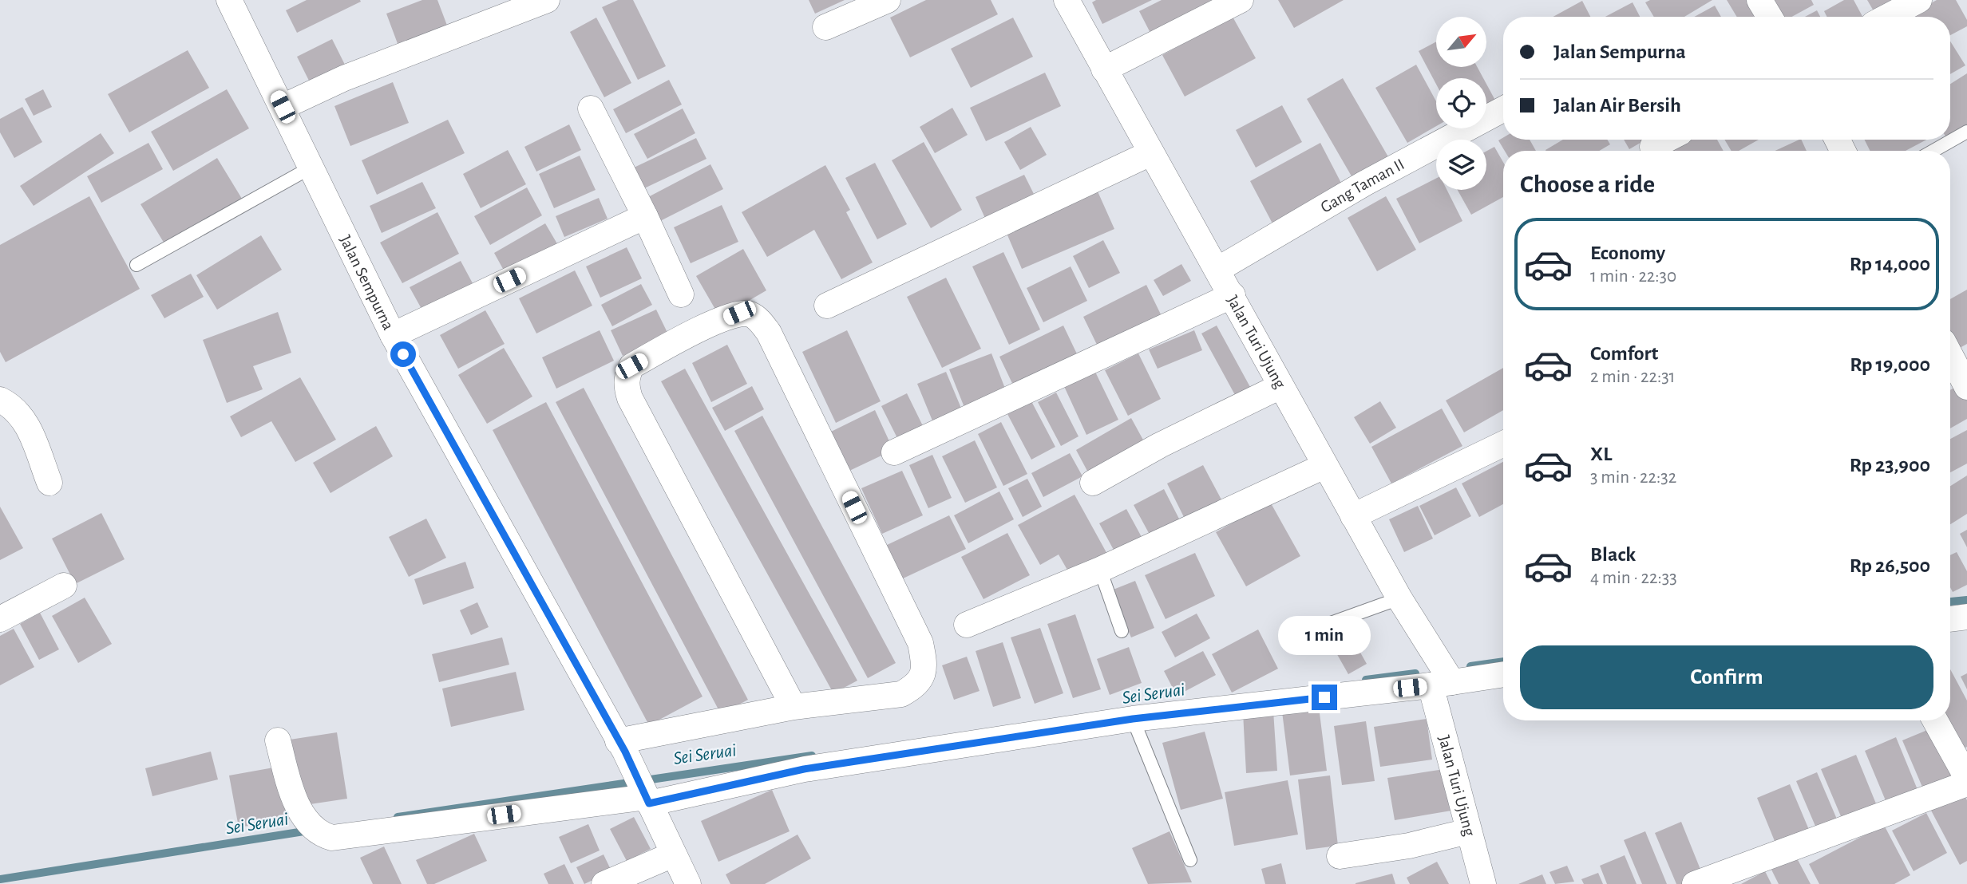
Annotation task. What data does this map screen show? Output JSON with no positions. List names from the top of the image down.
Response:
{
  "streets": {
    "street": ["Gang Taman II", "Jalan Sempurna", "Jalan Turi Ujung"]
  },
  "crossings": [
    ["Gang Taman II", "Jalan Turi Ujung"]
  ],
  "water": ["Sei Seruai"],
  "north": "top right",
  "page": {
    "banner": ["Jalan Sempurna", "Jalan Air Bersih"],
    "heading": "Choose a ride",
    "list": [
      {
        "name": "Economy",
        "note": "1 min · 22:30",
        "value": "Rp 14,000"
      },
      {
        "name": "Comfort",
        "note": "2 min · 22:31",
        "value": "Rp 19,000"
      },
      {
        "name": "XL",
        "note": "3 min · 22:32",
        "value": "Rp 23,900"
      },
      {
        "name": "Black",
        "note": "4 min · 22:33",
        "value": "Rp 26,500"
      }
    ],
    "bubble": "1 min",
    "buttons": "Confirm"
  }
}
